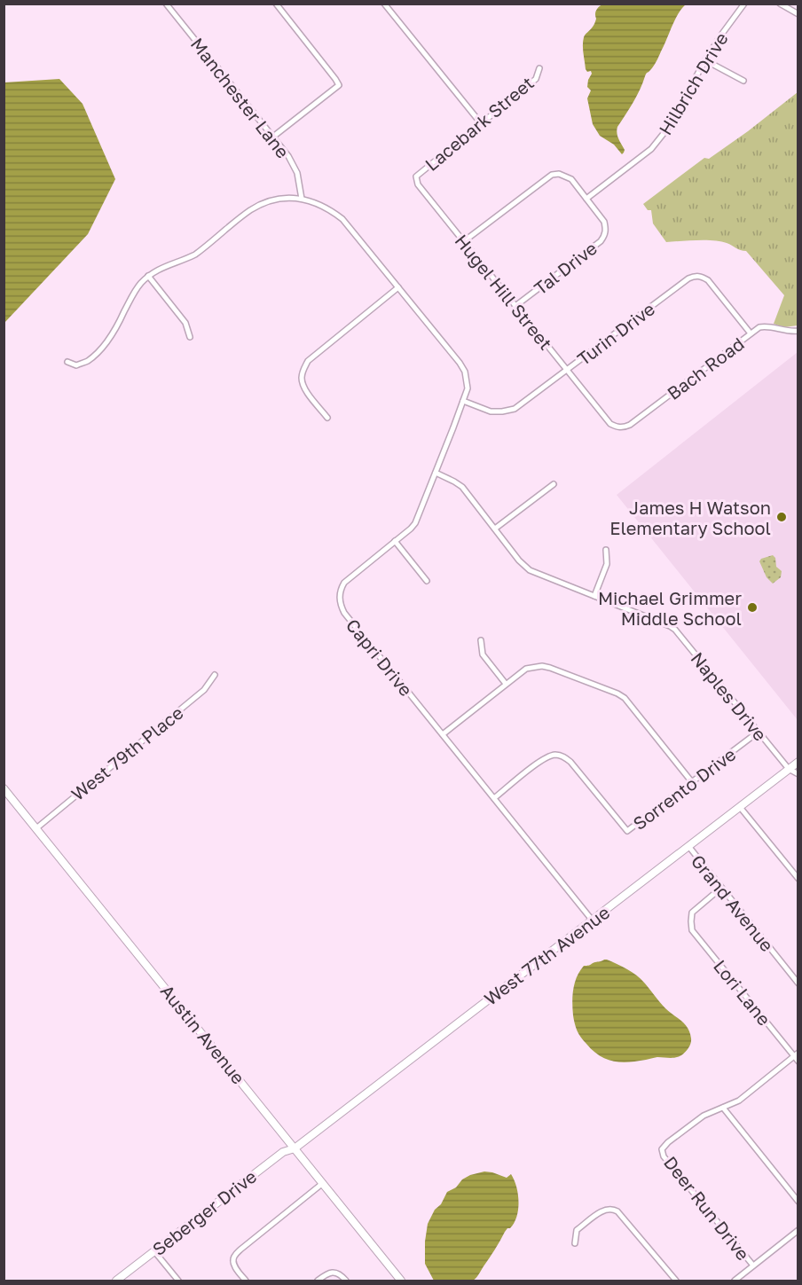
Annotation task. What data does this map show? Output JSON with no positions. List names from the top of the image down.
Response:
{
  "streets": {
    "street": [
      "Hilbrich Drive",
      "Manchester Lane",
      "Lacebark Street",
      "Tal Drive",
      "Hugel Hill Street",
      "Turin Drive",
      "Bach Road",
      "Capri Drive",
      "Naples Drive",
      "West 79th Place",
      "Sorrento Drive",
      "Grand Avenue",
      "West 77th Avenue",
      "Lori Lane",
      "Austin Avenue",
      "Deer Run Drive",
      "Seberger Drive"
    ]
  },
  "crossings": [
    ["Hilbrich Drive", "Tal Drive"],
    ["Manchester Lane", "Capri Drive"],
    ["Lacebark Street", "Hugel Hill Street"],
    ["Tal Drive", "Hugel Hill Street"],
    ["Hugel Hill Street", "Turin Drive"],
    ["Hugel Hill Street", "Bach Road"],
    ["Turin Drive", "Bach Road"],
    ["Turin Drive", "Capri Drive"],
    ["Capri Drive", "Naples Drive"],
    ["Capri Drive", "Sorrento Drive"],
    ["Capri Drive", "West 77th Avenue"],
    ["Naples Drive", "Sorrento Drive"],
    ["Naples Drive", "West 77th Avenue"],
    ["West 79th Place", "Austin Avenue"],
    ["Grand Avenue", "West 77th Avenue"],
    ["Grand Avenue", "Lori Lane"],
    ["West 77th Avenue", "Austin Avenue"],
    ["West 77th Avenue", "Seberger Drive"],
    ["Austin Avenue", "Seberger Drive"]
  ],
  "places": ["James H Watson Elementary School", "Michael Grimmer Middle School"]
}
